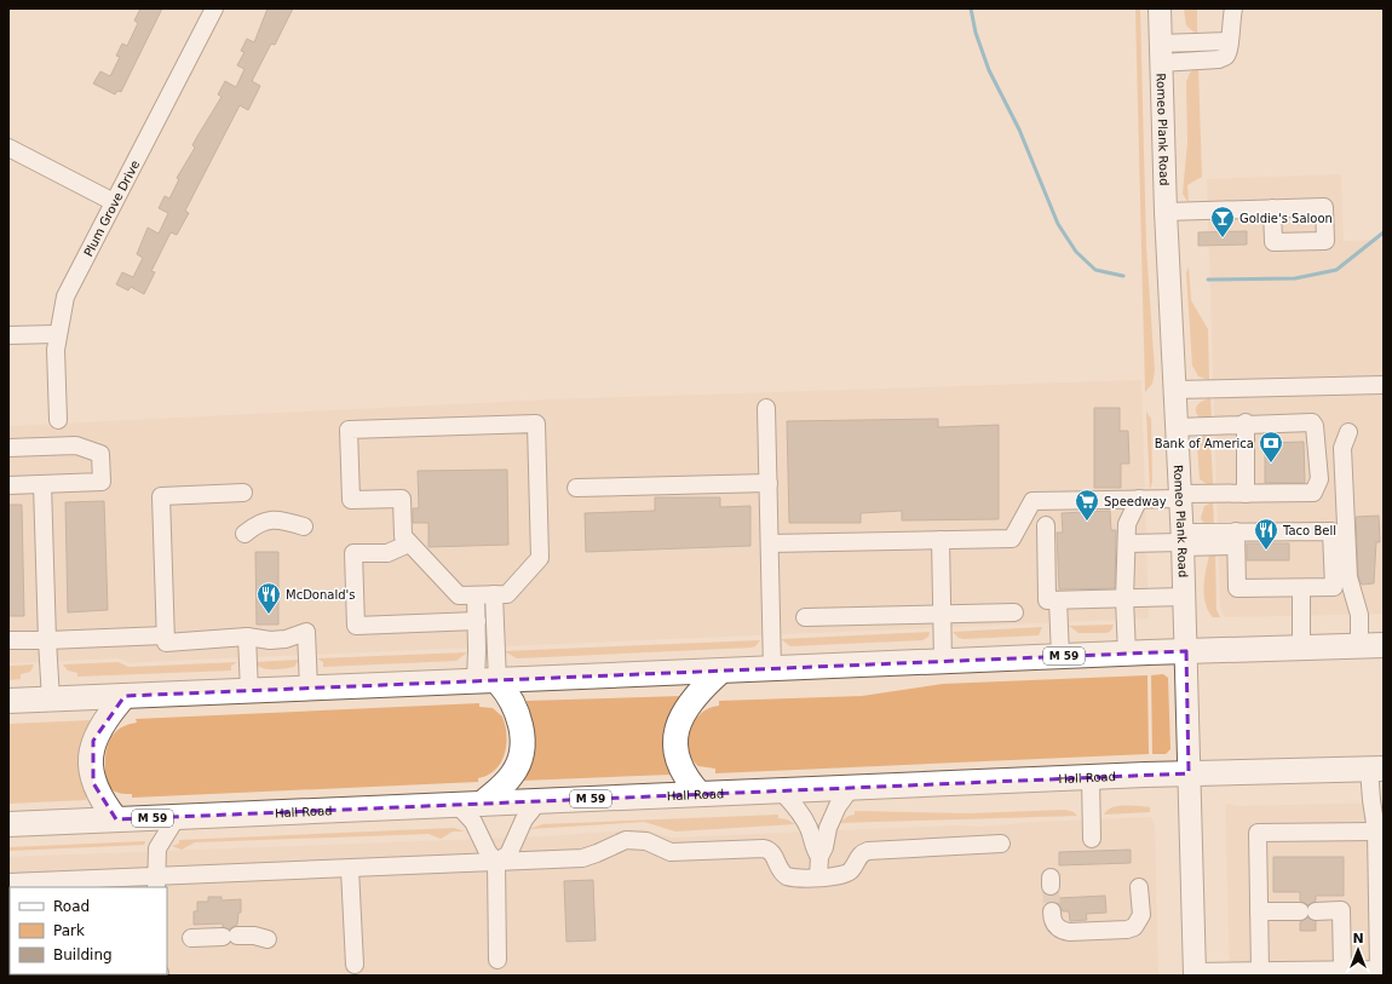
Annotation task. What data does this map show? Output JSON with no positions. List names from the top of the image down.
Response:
{
  "streets": {
    "highway": ["M 59", "Hall Road"],
    "main road": ["Romeo Plank Road"],
    "street": ["Plum Grove Drive"]
  },
  "crossings": [
    ["Romeo Plank Road", "M 59"],
    ["Romeo Plank Road", "Hall Road"]
  ],
  "places": {
    "bar": ["Goldie's Saloon"],
    "bank": ["Bank of America"],
    "supermarket": ["Speedway"],
    "restaurant": ["Taco Bell", "McDonald's"]
  },
  "legend": ["Road", "Park", "Building"],
  "north": "top"
}
